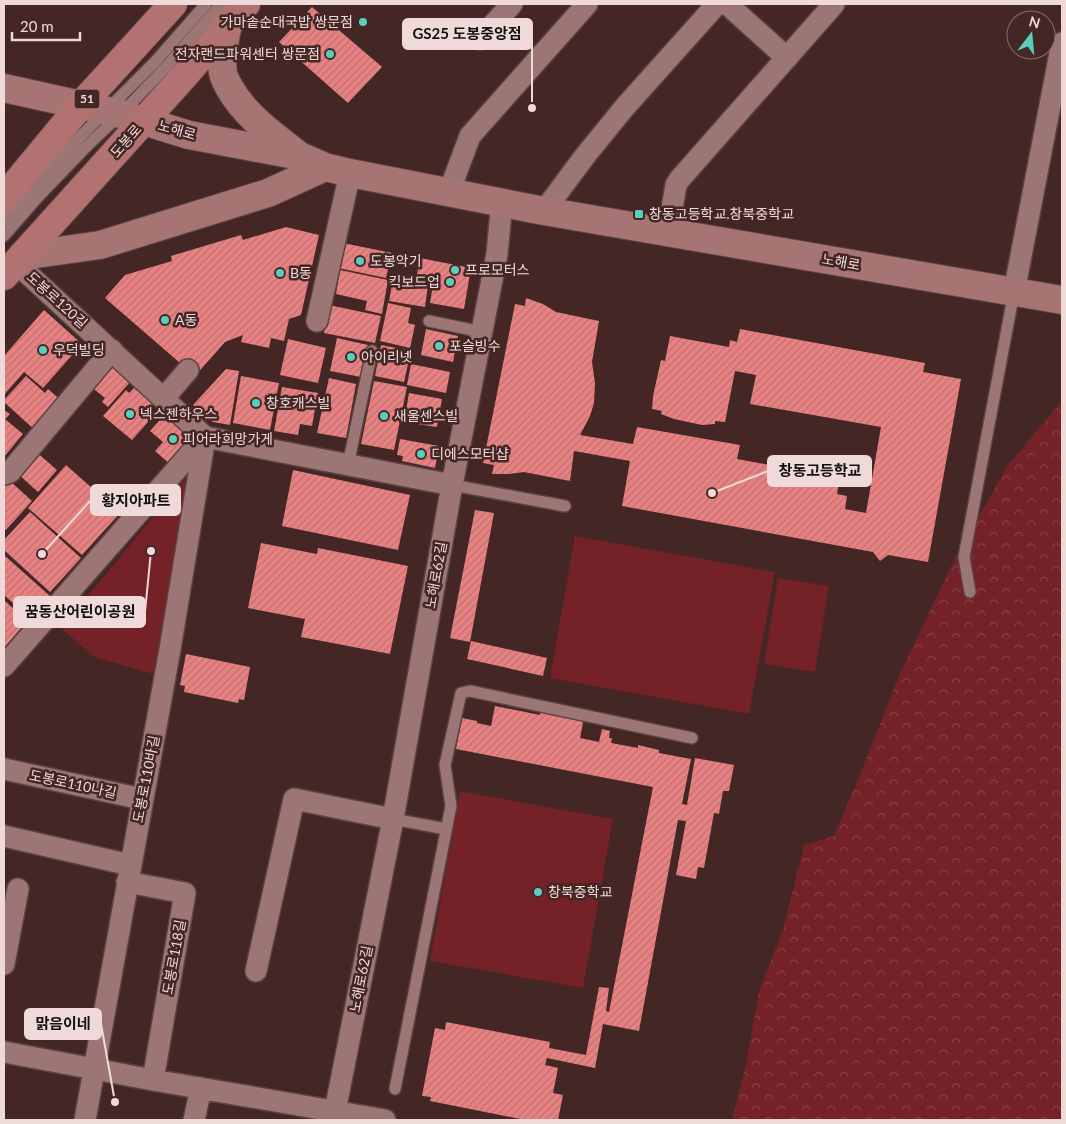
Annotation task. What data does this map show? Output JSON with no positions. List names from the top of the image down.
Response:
{
  "streets": {
    "main road": ["51", "노해로", "도봉로"],
    "street": [
      "도봉로120길",
      "노해로62길",
      "도봉로110바길",
      "도봉로110나길",
      "도봉로118길"
    ]
  },
  "crossings": [
    ["51", "노해로"],
    ["노해로", "도봉로"],
    ["노해로", "노해로62길"],
    ["도봉로", "도봉로120길"],
    ["도봉로120길", "도봉로110바길"],
    ["도봉로110바길", "도봉로110나길"],
    ["도봉로110바길", "도봉로118길"]
  ],
  "places": {
    "other": [
      "가마솥순대국밥 쌍문점",
      "전자랜드파워센터 쌍문점",
      "GS25 도봉중앙점",
      "도봉악기",
      "프로모터스",
      "B동",
      "킥보드업",
      "A동",
      "포슬빙수",
      "우덕빌딩",
      "아이리넷",
      "창호캐스빌",
      "넥스젠하우스",
      "새울센스빌",
      "피어라희망가게",
      "디에스모터샵",
      "창동고등학교",
      "꿈동산어린이공원",
      "황지아파트",
      "창북중학교",
      "맑음이네"
    ],
    "transit": ["창동고등학교.창북중학교"]
  },
  "scale_bar": "20 m",
  "north": "top"
}
